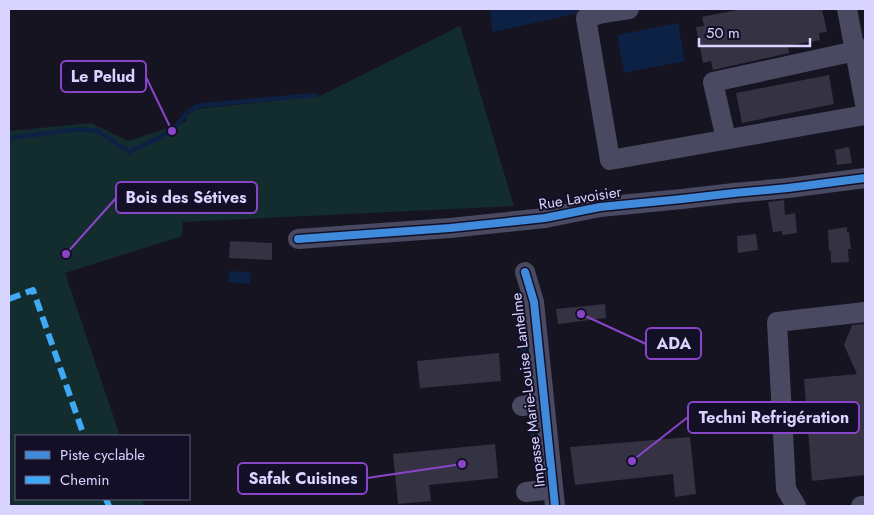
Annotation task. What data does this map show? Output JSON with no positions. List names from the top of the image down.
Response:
{
  "streets": {
    "street": ["Rue Lavoisier", "Impasse Marie-Louise Lantelme"]
  },
  "places": [
    "Le Pelud",
    "Bois des Sétives",
    "ADA",
    "Techni Refrigération",
    "Safak Cuisines"
  ],
  "legend": ["Piste cyclable", "Chemin"],
  "scale_bar": "50 m"
}
